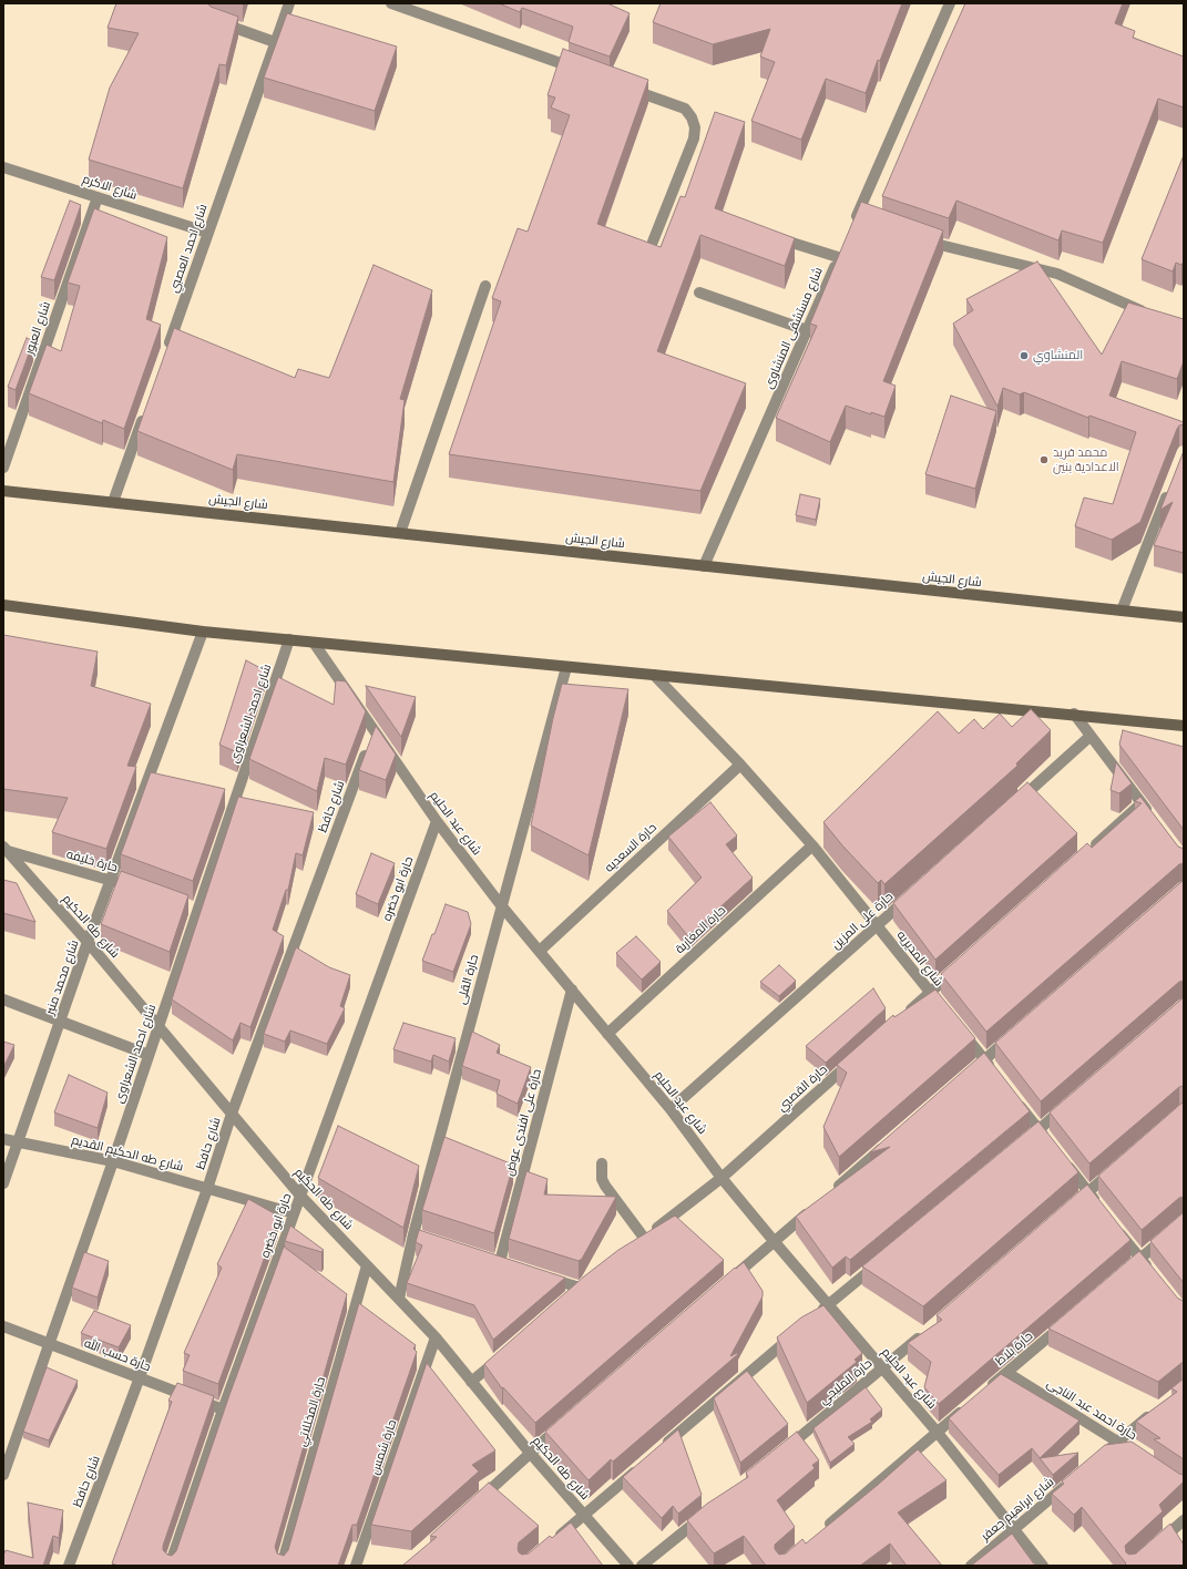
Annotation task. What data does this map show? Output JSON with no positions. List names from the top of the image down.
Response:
{
  "streets": {
    "main road": ["شارع الجيش"],
    "street": [
      "شارع الاكرم",
      "شارع احمد العصبي",
      "شارع العبور",
      "شارع مستشفى المنشاوى",
      "شارع احمد الشعراوى",
      "شارع حافظ",
      "شارع عبد الحليم",
      "حارة السعديه",
      "حارة خليفه",
      "حارة ابو خضره",
      "حارة على المزين",
      "شارع طه الحكيم",
      "حارة المغاربة",
      "شارع المديريه",
      "شارع محمد منير",
      "حارة القلى",
      "حارة القصبي",
      "حارة على افندى عوض",
      "شارع طه الحكيم القديم",
      "حارة بلاط",
      "حارة حسب الله",
      "حارة المليجي",
      "حارة احمد عبد الناجى",
      "حارة المخللاتي",
      "حارة شمس",
      "شارع ابراهيم جعفر"
    ]
  },
  "crossings": [
    ["شارع الاكرم", "شارع احمد العصبي"],
    ["شارع الاكرم", "شارع العبور"],
    ["شارع مستشفى المنشاوى", "شارع الجيش"],
    ["شارع احمد الشعراوى", "شارع طه الحكيم"],
    ["شارع احمد الشعراوى", "شارع طه الحكيم القديم"],
    ["شارع احمد الشعراوى", "حارة حسب الله"],
    ["شارع حافظ", "شارع عبد الحليم"],
    ["شارع حافظ", "شارع طه الحكيم"],
    ["شارع حافظ", "شارع طه الحكيم القديم"],
    ["شارع حافظ", "حارة حسب الله"],
    ["شارع عبد الحليم", "حارة السعديه"],
    ["شارع عبد الحليم", "حارة ابو خضره"],
    ["شارع عبد الحليم", "حارة على المزين"],
    ["شارع عبد الحليم", "حارة المغاربة"],
    ["شارع عبد الحليم", "حارة القلى"],
    ["شارع عبد الحليم", "حارة القصبي"],
    ["شارع عبد الحليم", "حارة على افندى عوض"],
    ["شارع عبد الحليم", "حارة المليجي"],
    ["شارع عبد الحليم", "شارع ابراهيم جعفر"],
    ["حارة السعديه", "شارع المديريه"],
    ["حارة خليفه", "شارع طه الحكيم"],
    ["حارة خليفه", "شارع محمد منير"],
    ["حارة ابو خضره", "شارع طه الحكيم"],
    ["حارة ابو خضره", "شارع طه الحكيم القديم"],
    ["حارة ابو خضره", "حارة حسب الله"],
    ["حارة على المزين", "شارع المديريه"],
    ["شارع طه الحكيم", "شارع محمد منير"],
    ["شارع طه الحكيم", "حارة القلى"],
    ["شارع طه الحكيم", "حارة المخللاتي"],
    ["شارع طه الحكيم", "حارة شمس"],
    ["حارة المغاربة", "شارع المديريه"],
    ["شارع محمد منير", "شارع طه الحكيم القديم"],
    ["حارة بلاط", "حارة احمد عبد الناجى"]
  ],
  "places": ["المنشاوي", "محمد فريد الاعدادية بنين"]
}
